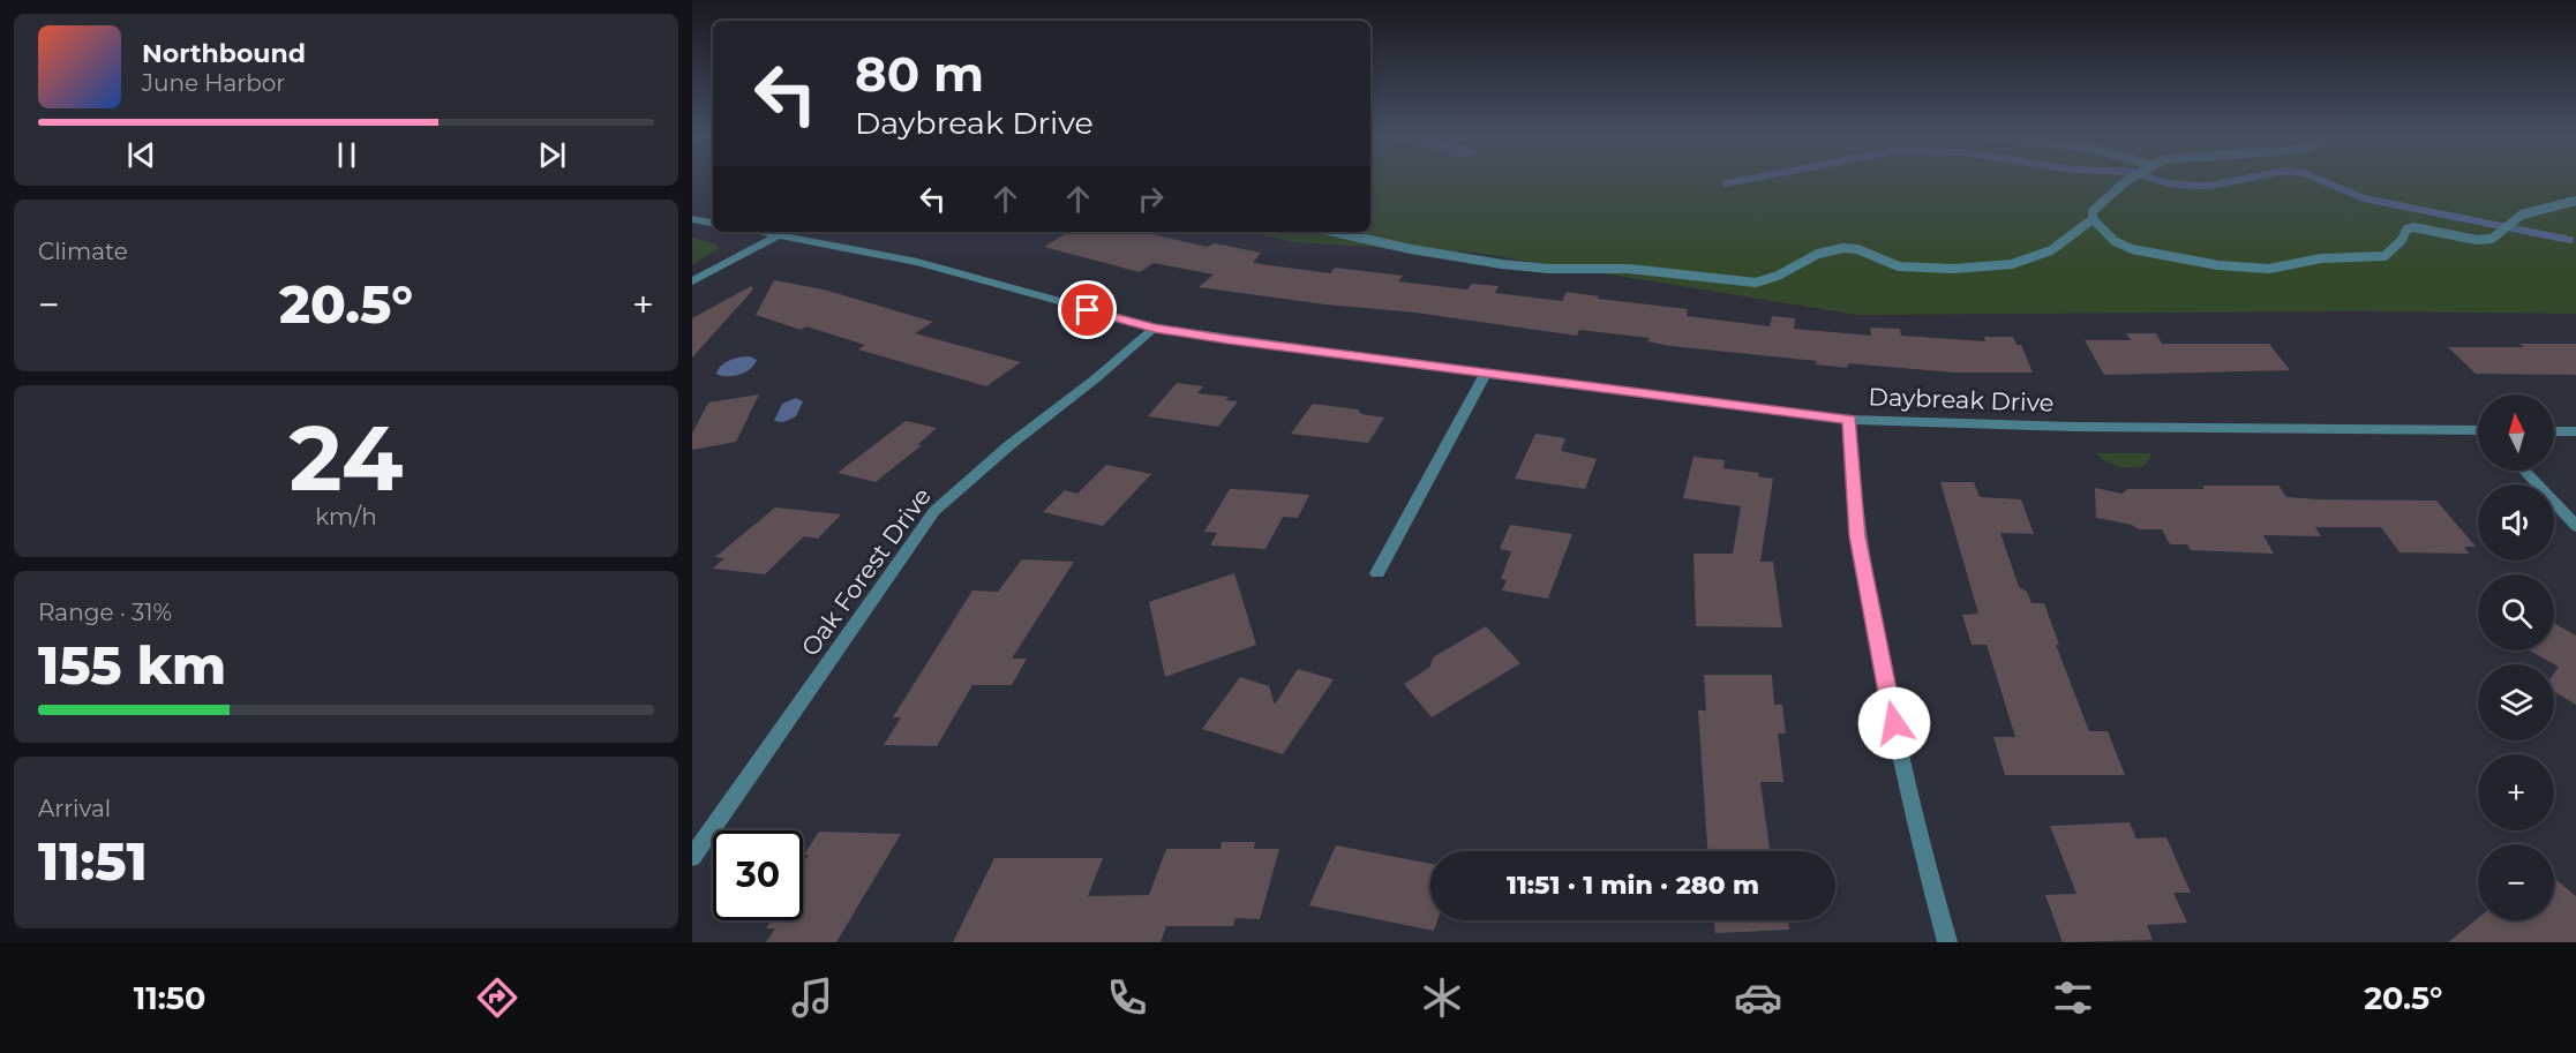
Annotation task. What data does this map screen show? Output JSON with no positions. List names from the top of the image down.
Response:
{
  "streets": {
    "street": ["Daybreak Drive", "Oak Forest Drive"]
  },
  "crossings": [
    ["Daybreak Drive", "Oak Forest Drive"]
  ],
  "north": "top",
  "page": {
    "turn": ["80 m", "Daybreak Drive"],
    "song": ["Northbound", "June Harbor"],
    "tile": [
      "Climate",
      ["24", "km/h"],
      ["Range · 31%", "155 km"],
      ["Arrival", "11:51"]
    ],
    "heat": ["−", "20.5°", "+"],
    "map_buttons": ["+", "−"],
    "limit": "30",
    "trip": "11:51 · 1 min · 280 m",
    "tabs": ["11:50", "20.5°"]
  }
}
